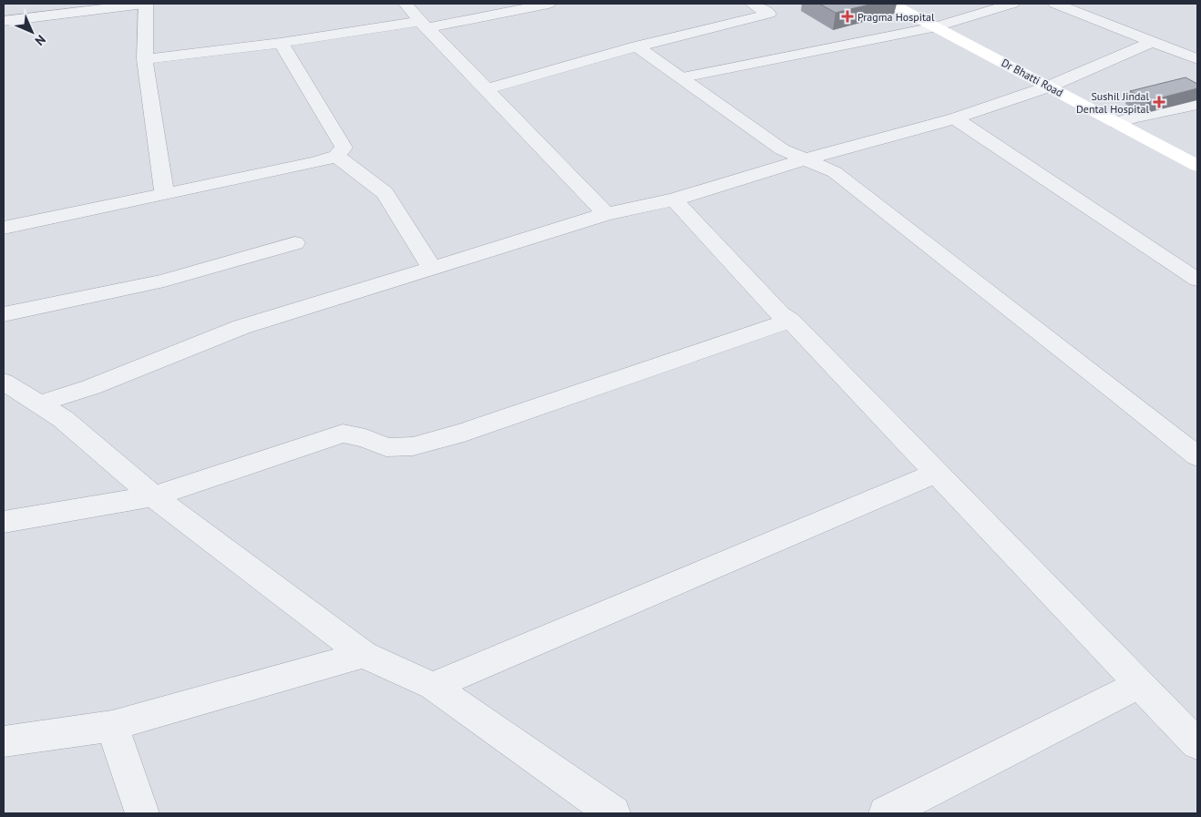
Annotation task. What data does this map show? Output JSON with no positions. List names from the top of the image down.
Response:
{
  "streets": {
    "main road": ["Dr Bhatti Road"]
  },
  "places": {
    "health": ["Pragma Hospital", "Sushil Jindal Dental Hospital"]
  },
  "north": "bottom right"
}
